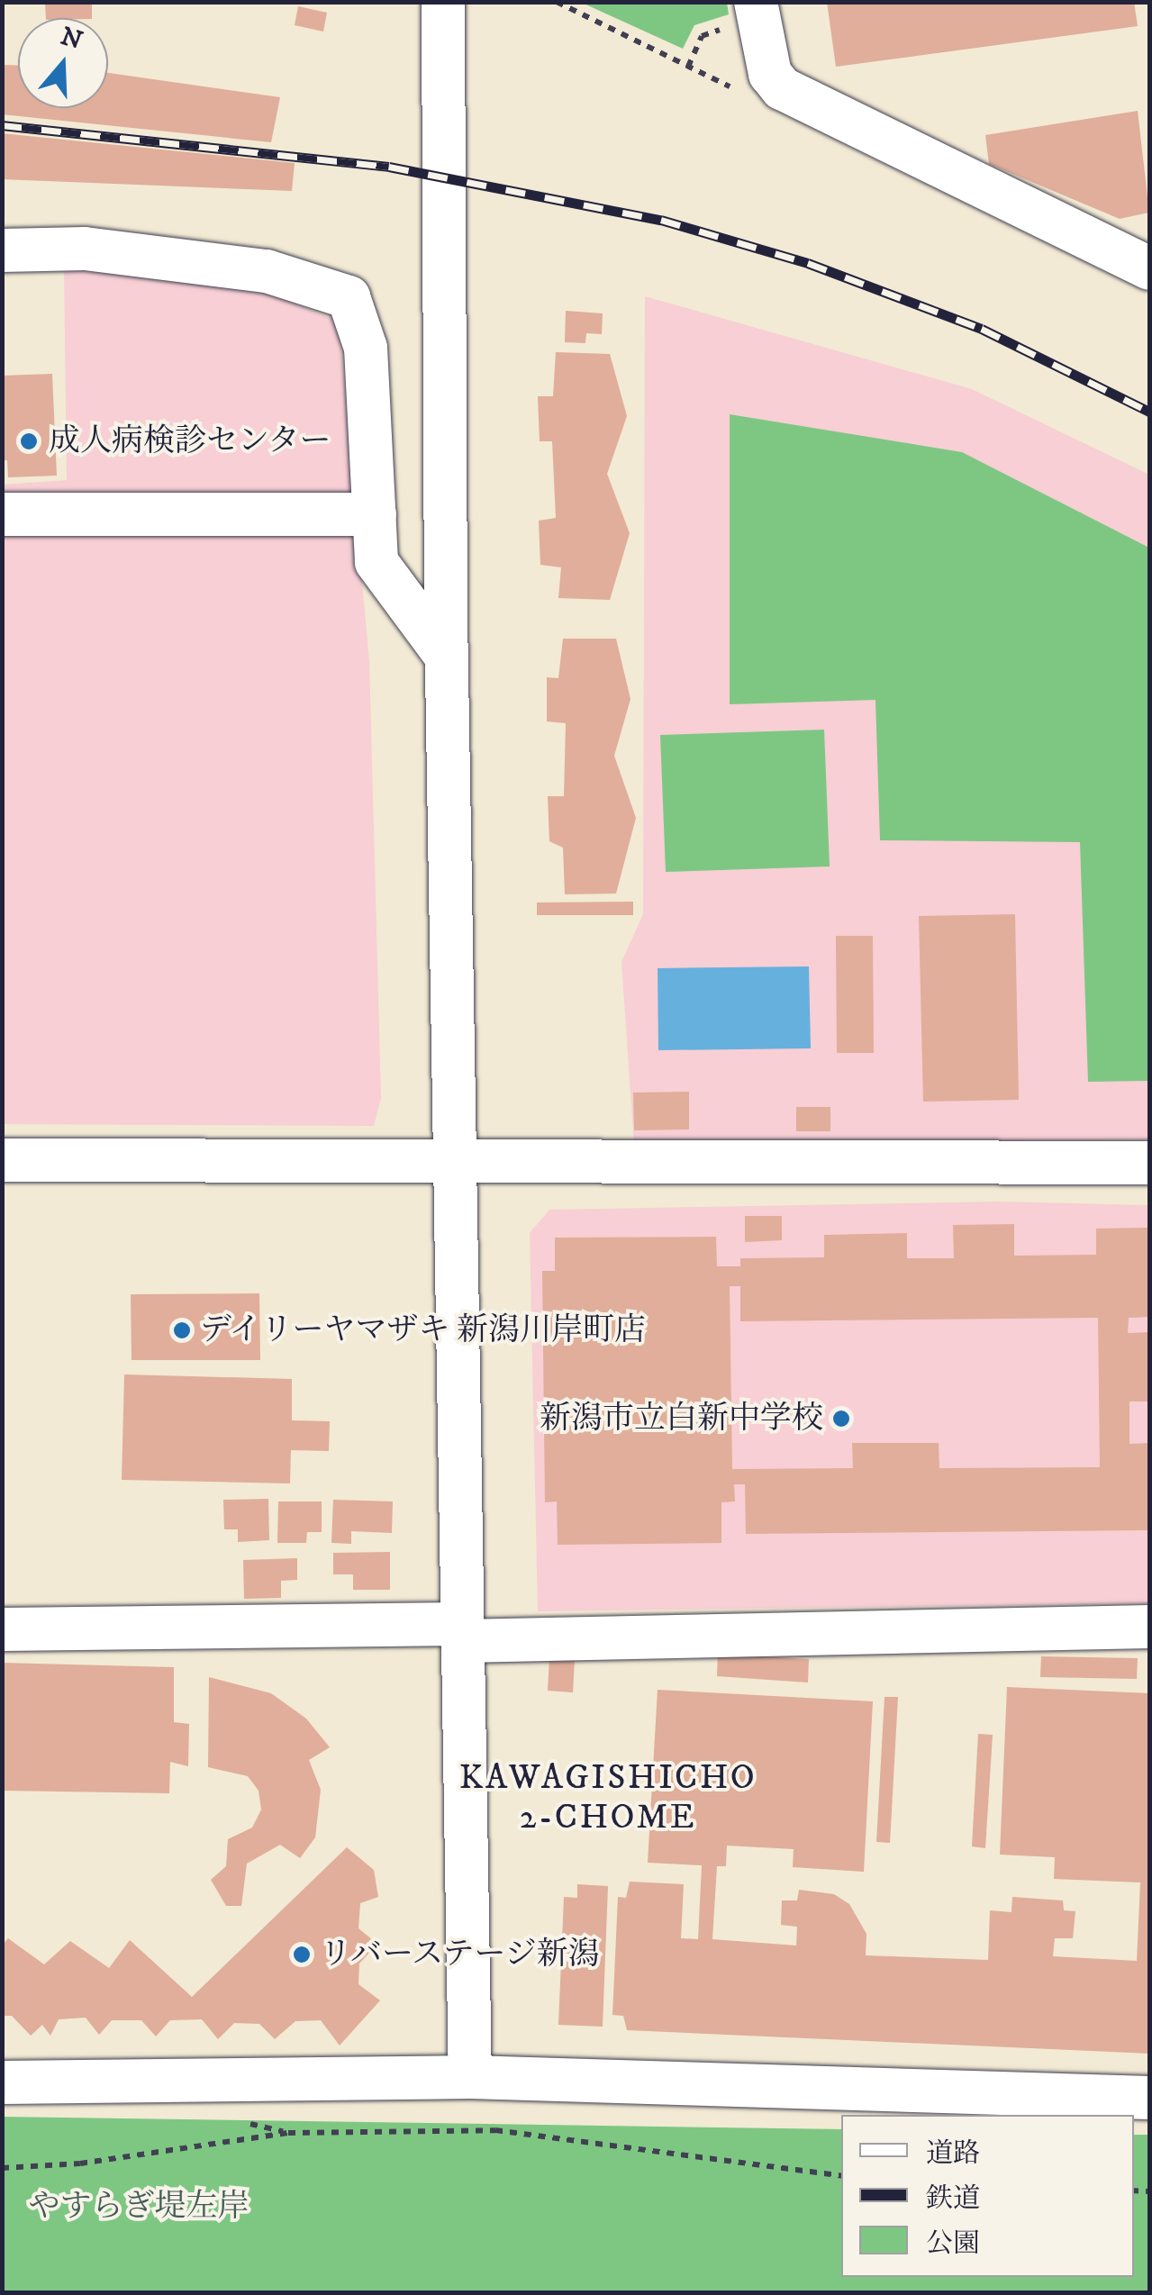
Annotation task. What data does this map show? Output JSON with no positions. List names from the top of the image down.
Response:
{
  "districts": ["KAWAGISHICHO 2-CHOME"],
  "parks": ["やすらぎ堤左岸"],
  "places": [
    "成人病検診センター",
    "デイリーヤマザキ 新潟川岸町店",
    "新潟市立白新中学校",
    "リバーステージ新潟"
  ],
  "legend": ["道路", "鉄道", "公園"],
  "north": "top"
}
